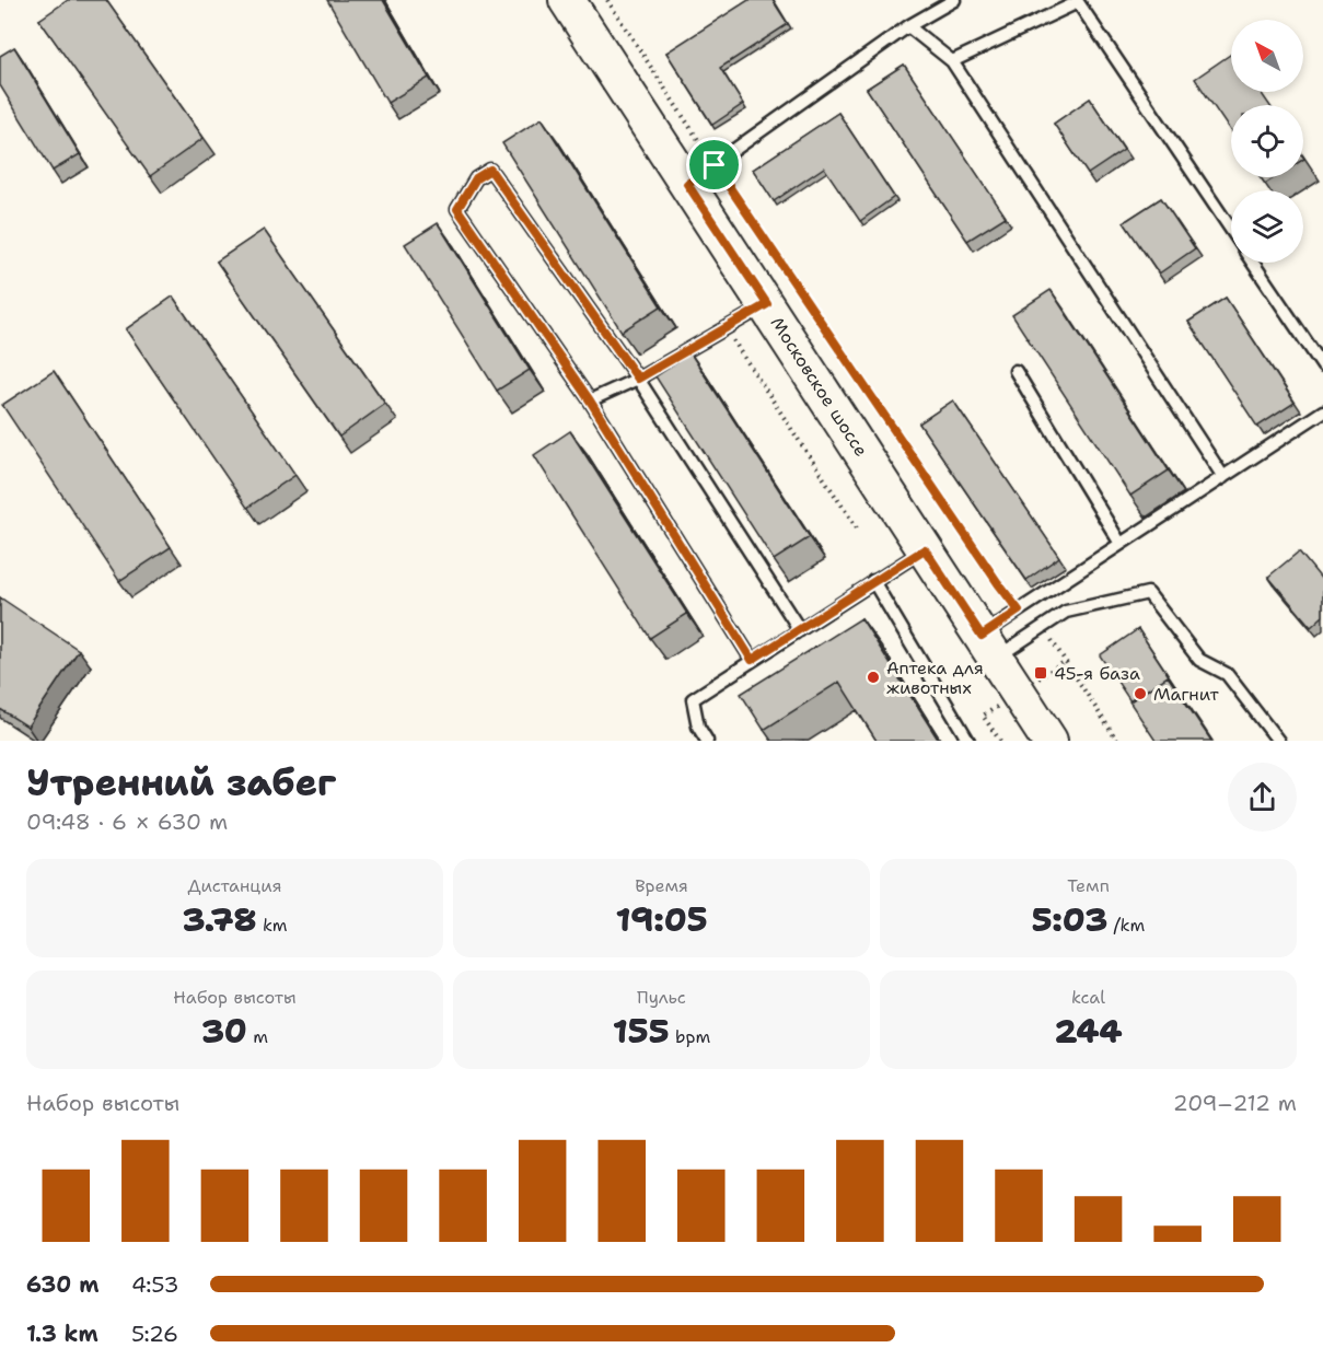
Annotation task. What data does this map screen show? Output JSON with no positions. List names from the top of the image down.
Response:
{
  "streets": {
    "main road": ["Московское шоссе"]
  },
  "places": {
    "transit": ["45-я база"],
    "other": ["Аптека для животных", "Магнит"]
  },
  "north": "top left",
  "page": {
    "heading": ["Утренний забег", "09:48 · 6 × 630 m"],
    "stats": [
      ["Дистанция", "3.78 km"],
      ["Время", "19:05"],
      ["Темп", "5:03 /km"],
      ["Набор высоты", "30 m"],
      ["Пульс", "155 bpm"],
      ["kcal", "244"]
    ],
    "chart": ["Набор высоты", "209–212 m"],
    "list": [
      {
        "name": "630 m",
        "note": "4:53"
      },
      {
        "name": "1.3 km",
        "note": "5:26"
      }
    ]
  }
}
